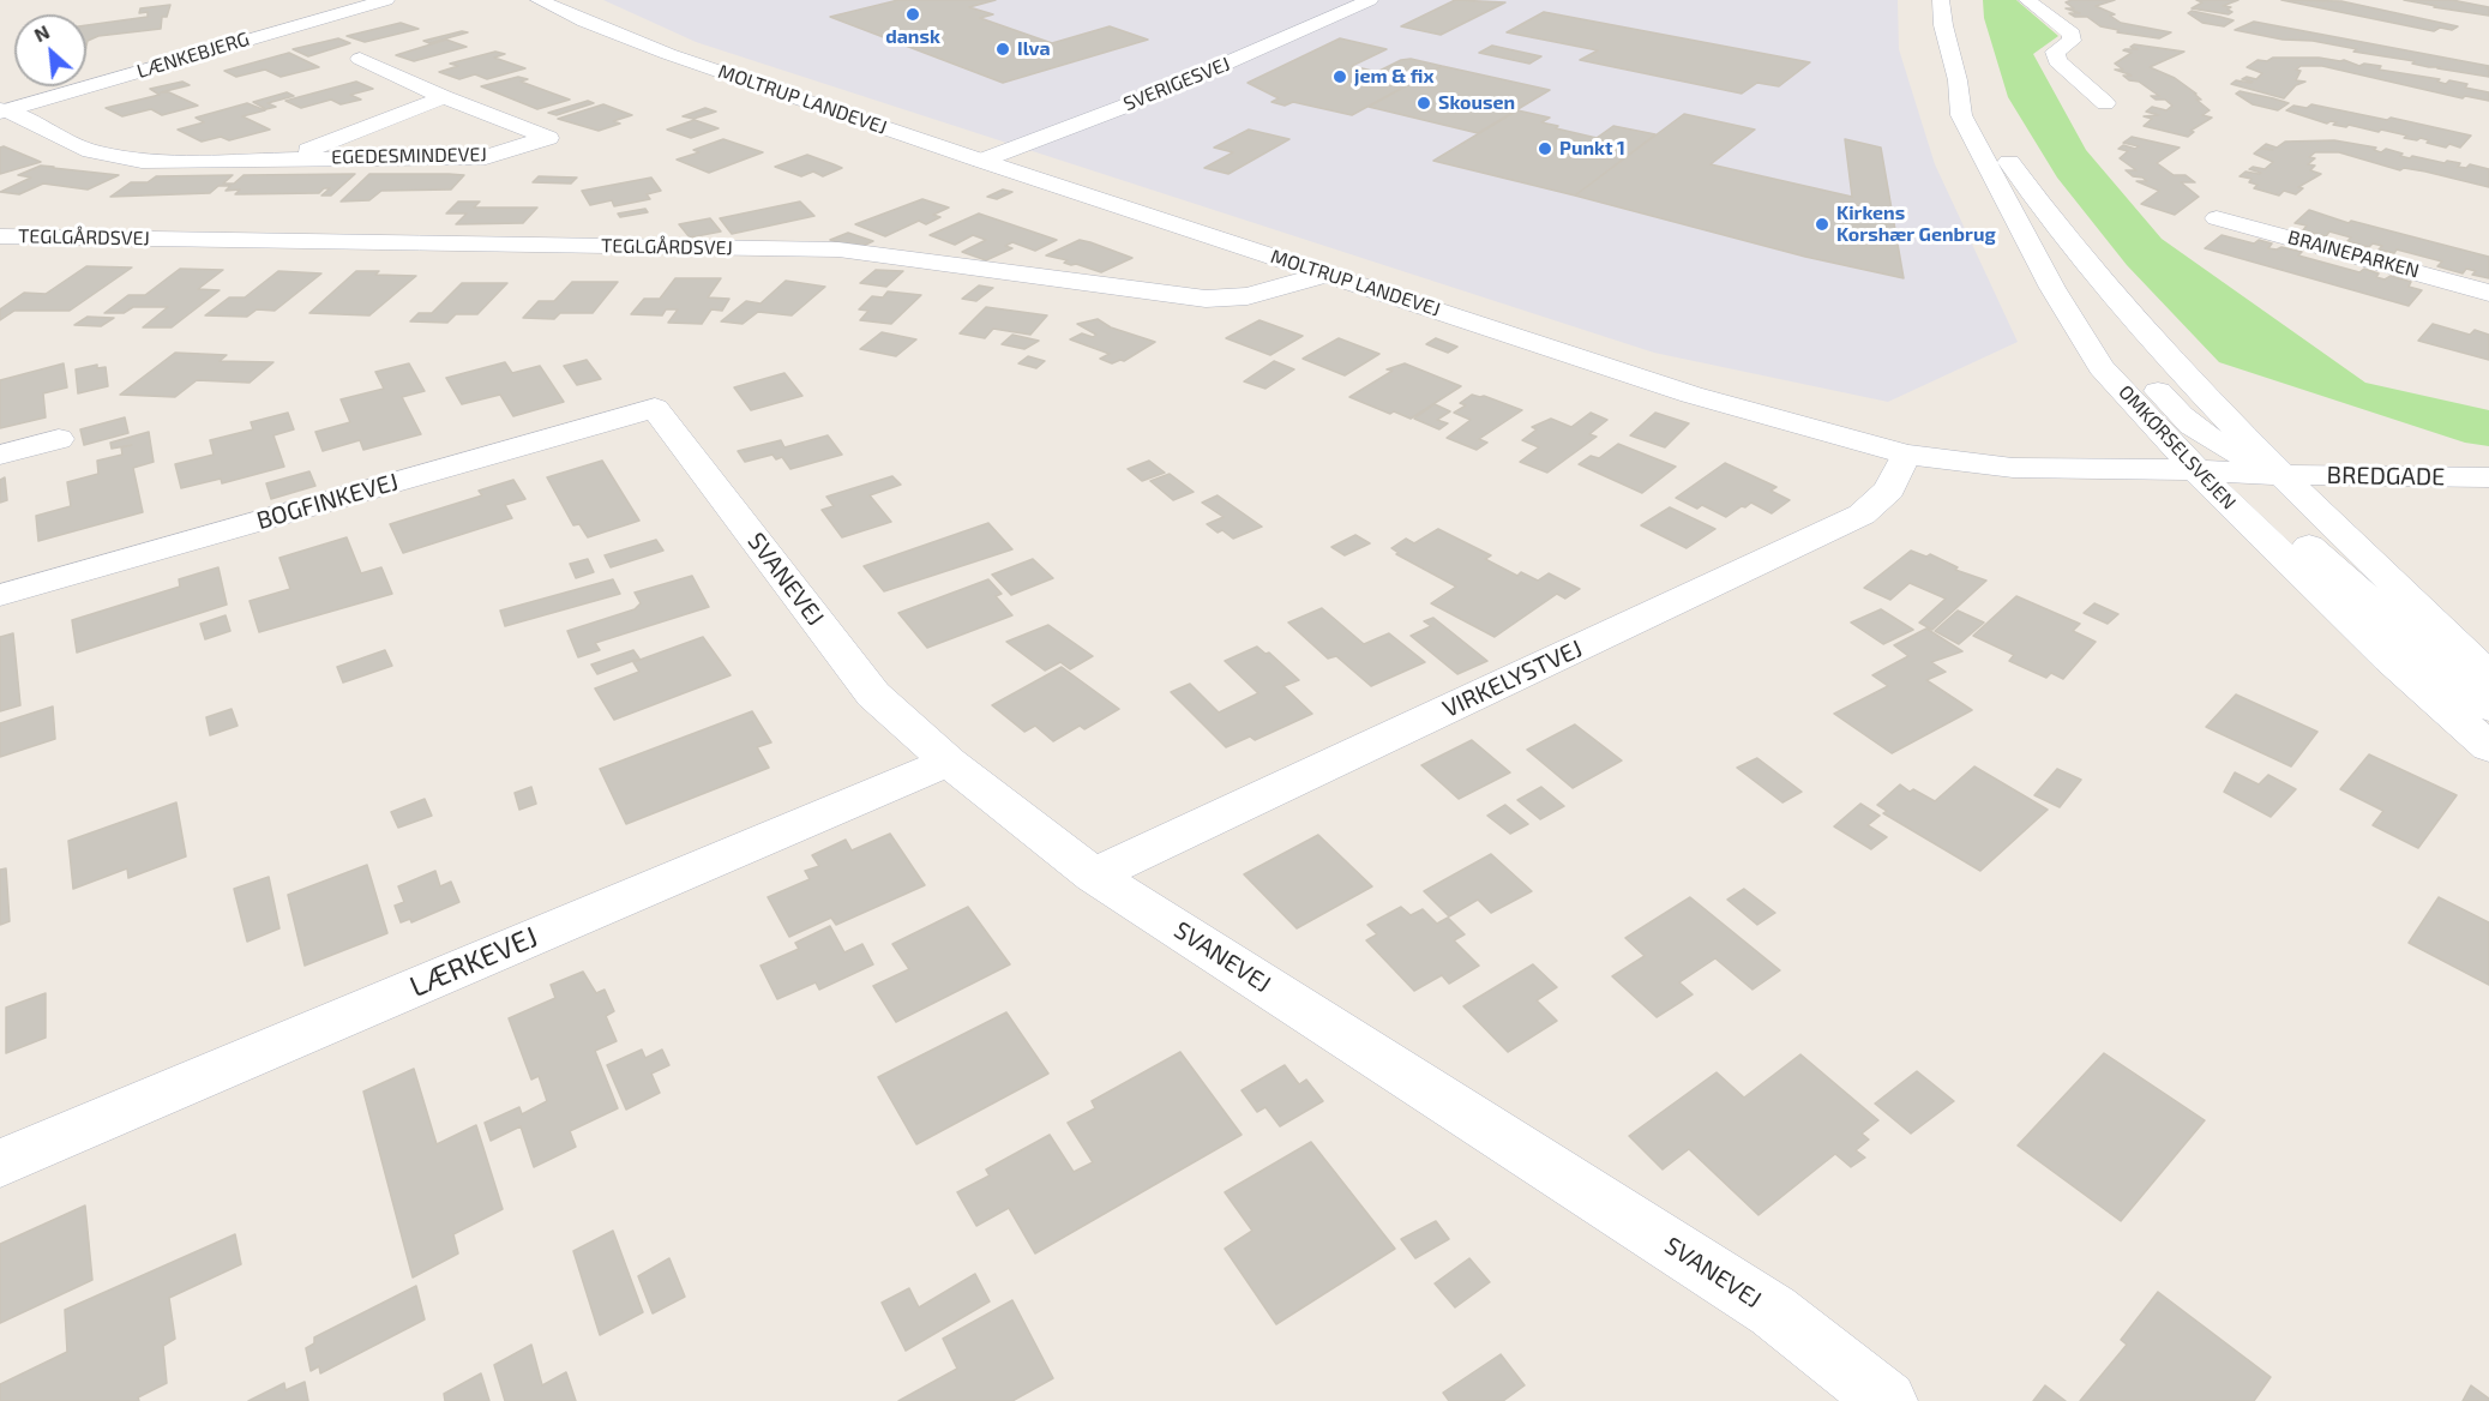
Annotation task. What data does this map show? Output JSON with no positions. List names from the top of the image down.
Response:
{
  "streets": {
    "street": [
      "LÆNKEBJERG",
      "SVERIGESVEJ",
      "MOLTRUP LANDEVEJ",
      "EGEDESMINDEVEJ",
      "TEGLGÅRDSVEJ",
      "BRAINEPARKEN",
      "OMKØRSELSVEJEN",
      "BREDGADE",
      "BOGFINKEVEJ",
      "SVANEVEJ",
      "VIRKELYSTVEJ",
      "LÆRKEVEJ"
    ]
  },
  "crossings": [
    ["LÆNKEBJERG", "EGEDESMINDEVEJ"],
    ["SVERIGESVEJ", "MOLTRUP LANDEVEJ"],
    ["MOLTRUP LANDEVEJ", "TEGLGÅRDSVEJ"],
    ["MOLTRUP LANDEVEJ", "OMKØRSELSVEJEN"],
    ["MOLTRUP LANDEVEJ", "BREDGADE"],
    ["MOLTRUP LANDEVEJ", "VIRKELYSTVEJ"],
    ["OMKØRSELSVEJEN", "BREDGADE"],
    ["BOGFINKEVEJ", "SVANEVEJ"],
    ["SVANEVEJ", "VIRKELYSTVEJ"],
    ["SVANEVEJ", "LÆRKEVEJ"]
  ],
  "places": [
    "dansk",
    "Ilva",
    "jem & fix",
    "Skousen",
    "Punkt 1",
    "Kirkens Korshær Genbrug"
  ],
  "north": "top left"
}
